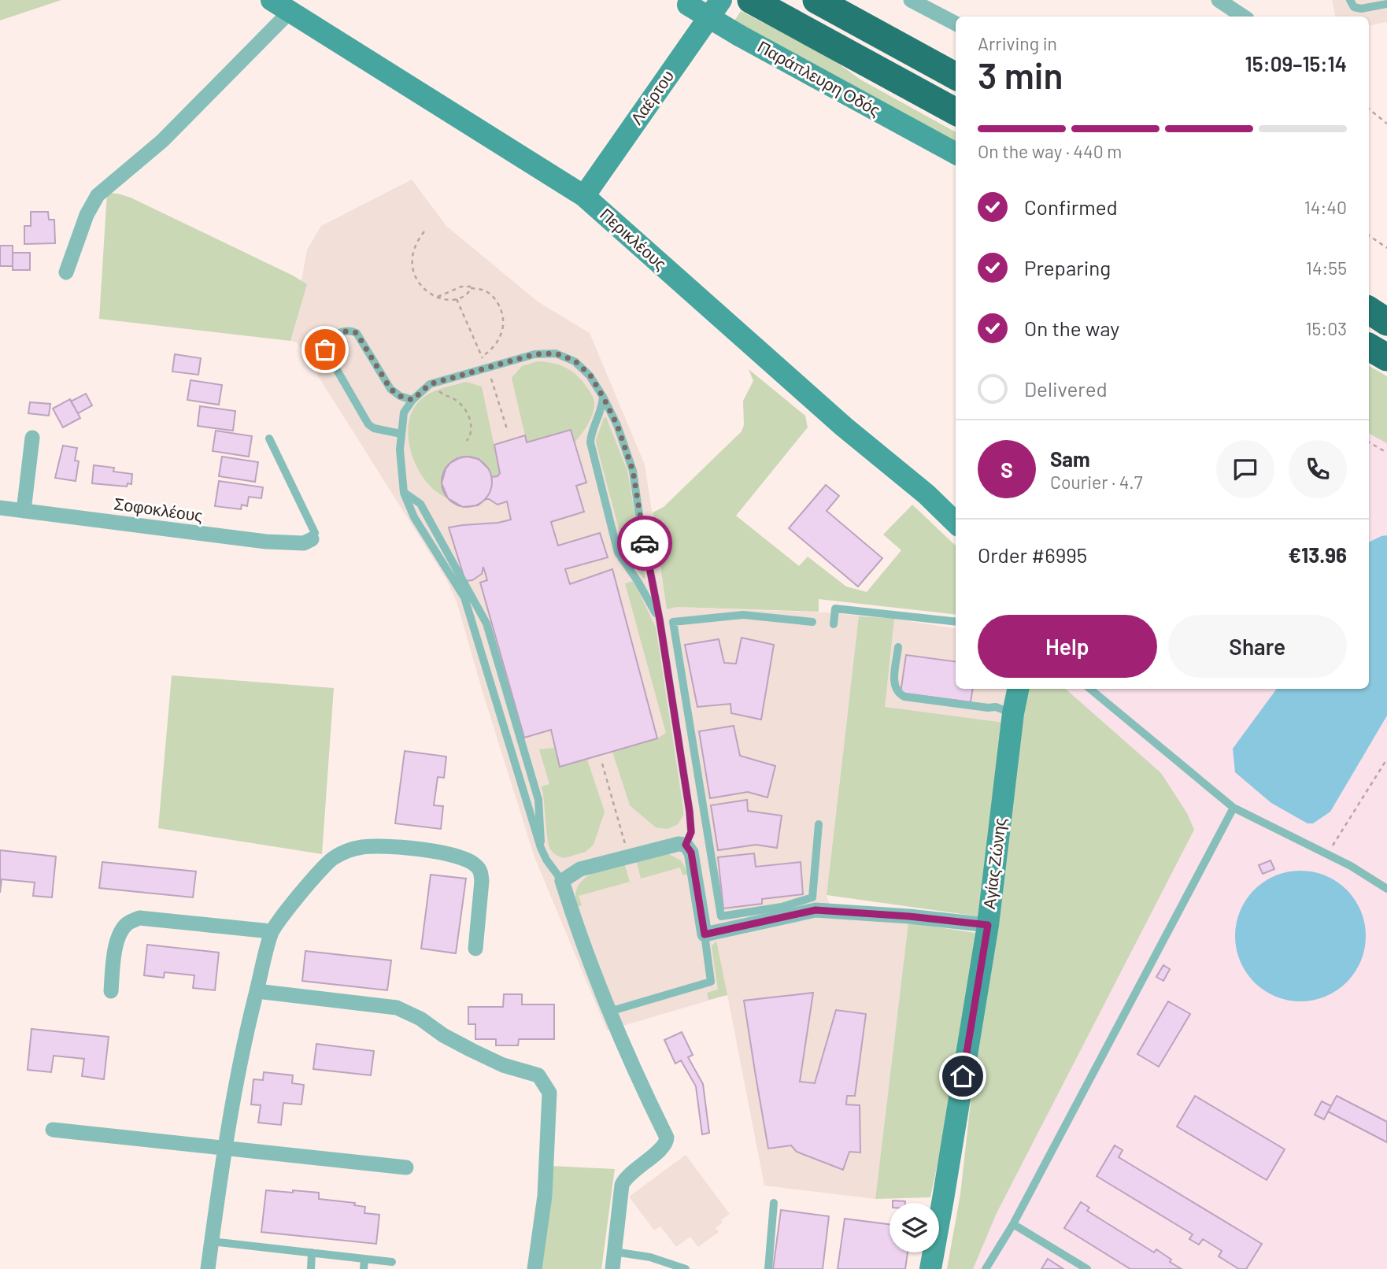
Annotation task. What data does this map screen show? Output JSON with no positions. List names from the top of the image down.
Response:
{
  "streets": {
    "street": [
      "Παράπλευρη Οδός",
      "Λαέρτου",
      "Περικλέους",
      "Σοφοκλέους",
      "Αγίας Ζώνης"
    ]
  },
  "crossings": [
    ["Λαέρτου", "Περικλέους"]
  ],
  "page": {
    "heading": ["3 min", "Arriving in", "15:09–15:14"],
    "panel": [
      "Sam",
      "Courier · 4.7",
      "Order #6995",
      "€13.96"
    ],
    "bar": "On the way · 440 m",
    "list": [
      ["Confirmed", "14:40"],
      ["Preparing", "14:55"],
      ["On the way", "15:03"],
      "Delivered"
    ],
    "round": "S",
    "buttons": ["Help", "Share"]
  }
}
